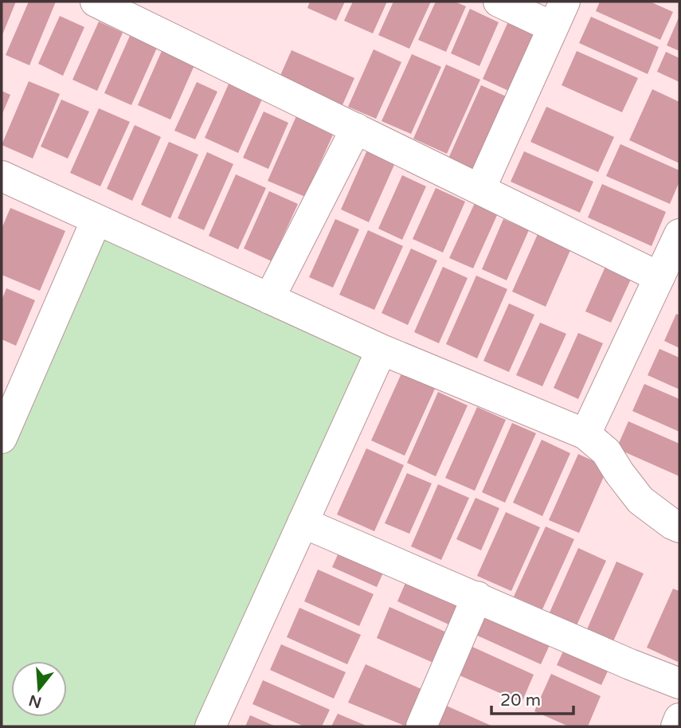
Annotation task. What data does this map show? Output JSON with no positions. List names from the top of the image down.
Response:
{
  "scale_bar": "20 m",
  "north": "bottom"
}
